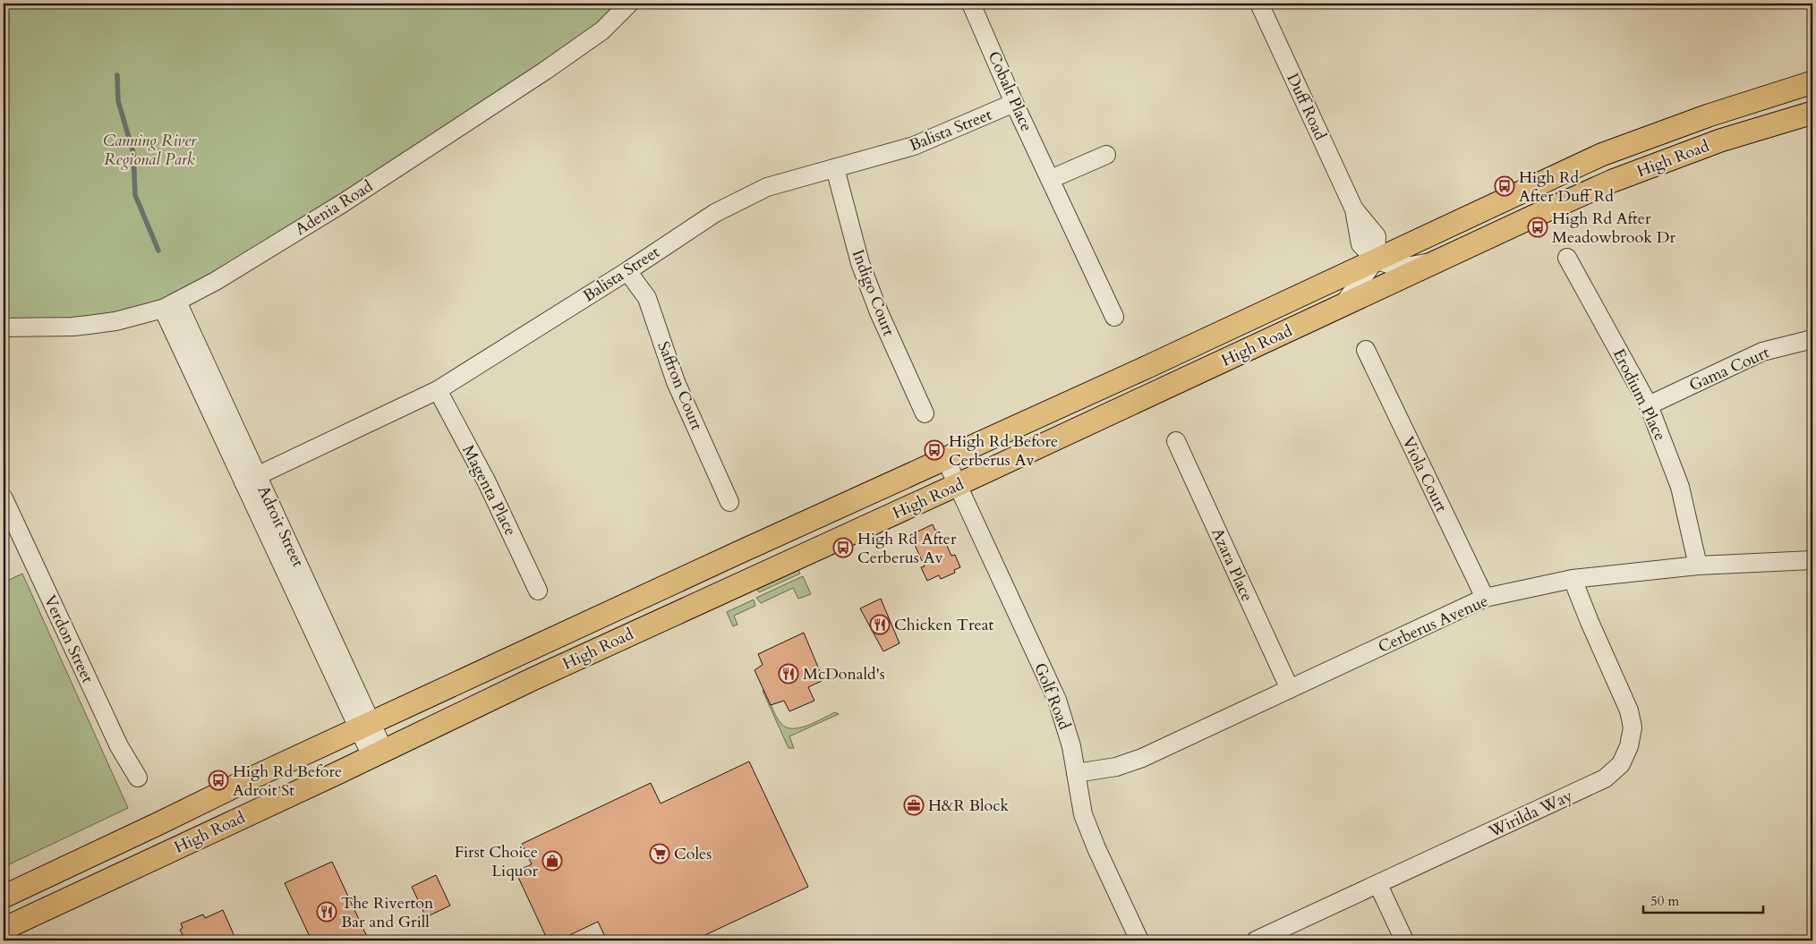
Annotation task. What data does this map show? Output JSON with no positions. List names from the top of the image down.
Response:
{
  "streets": {
    "main road": ["High Road"],
    "street": [
      "Cobalt Place",
      "Duff Road",
      "Balista Street",
      "Adenia Road",
      "Indigo Court",
      "Gama Court",
      "Saffron Court",
      "Erodium Place",
      "Viola Court",
      "Magenta Place",
      "Adroit Street",
      "Azara Place",
      "Cerberus Avenue",
      "Verdon Street",
      "Golf Road",
      "Wirilda Way"
    ]
  },
  "crossings": [
    ["Cobalt Place", "Balista Street"],
    ["Duff Road", "High Road"],
    ["Balista Street", "Indigo Court"],
    ["Balista Street", "Saffron Court"],
    ["Balista Street", "Magenta Place"],
    ["Balista Street", "Adroit Street"],
    ["High Road", "Adroit Street"],
    ["High Road", "Golf Road"],
    ["Adenia Road", "Adroit Street"],
    ["Gama Court", "Erodium Place"],
    ["Erodium Place", "Cerberus Avenue"],
    ["Viola Court", "Cerberus Avenue"],
    ["Azara Place", "Cerberus Avenue"],
    ["Cerberus Avenue", "Golf Road"],
    ["Cerberus Avenue", "Wirilda Way"]
  ],
  "parks": ["Canning River Regional Park"],
  "places": {
    "bus stop": [
      "High Rd After Duff Rd",
      "High Rd After Meadowbrook Dr",
      "High Rd Before Cerberus Av",
      "High Rd After Cerberus Av",
      "High Rd Before Adroit St"
    ],
    "restaurant": ["Chicken Treat", "McDonald's", "The Riverton Bar and Grill"],
    "office": ["H&R Block"],
    "supermarket": ["Coles"],
    "shop": ["First Choice Liquor"]
  },
  "scale_bar": "50 m"
}
